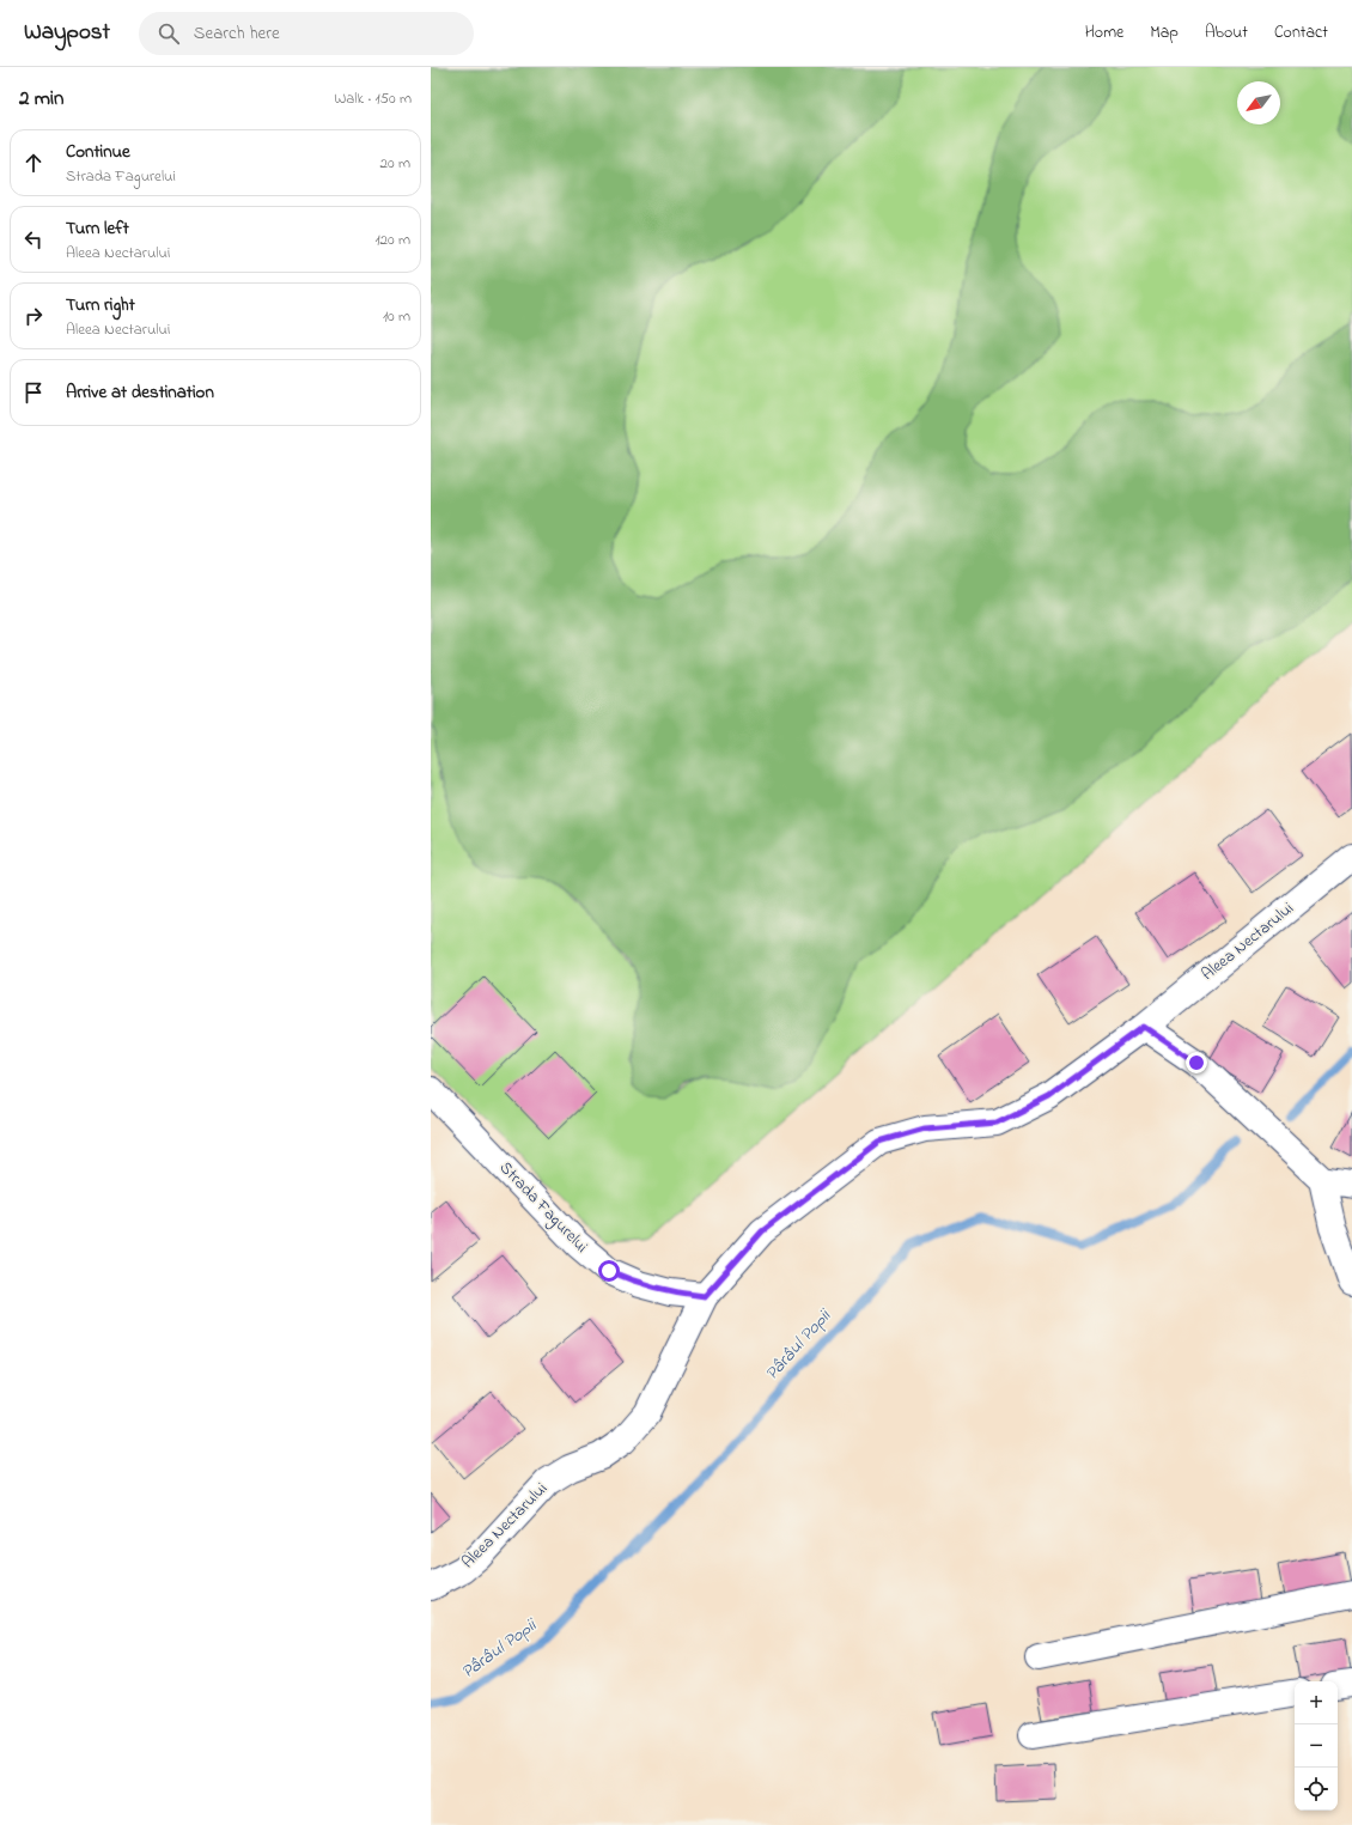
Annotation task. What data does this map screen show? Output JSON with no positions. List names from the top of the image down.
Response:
{
  "streets": {
    "street": ["Aleea Nectarului", "Strada Fagurelui"]
  },
  "crossings": [
    ["Aleea Nectarului", "Strada Fagurelui"]
  ],
  "water": ["Pârâul Popii"],
  "north": "bottom left",
  "page": {
    "header": "Waypost",
    "search": "Search here",
    "nav": [
      "Home",
      "Map",
      "About",
      "Contact"
    ],
    "heading": ["2 min", "Walk · 150 m"],
    "list": [
      ["Continue", "Strada Fagurelui", "20 m"],
      ["Turn left", "Aleea Nectarului", "120 m"],
      ["Turn right", "Aleea Nectarului", "10 m"],
      "Arrive at destination"
    ],
    "map_buttons": ["+", "−"]
  }
}
